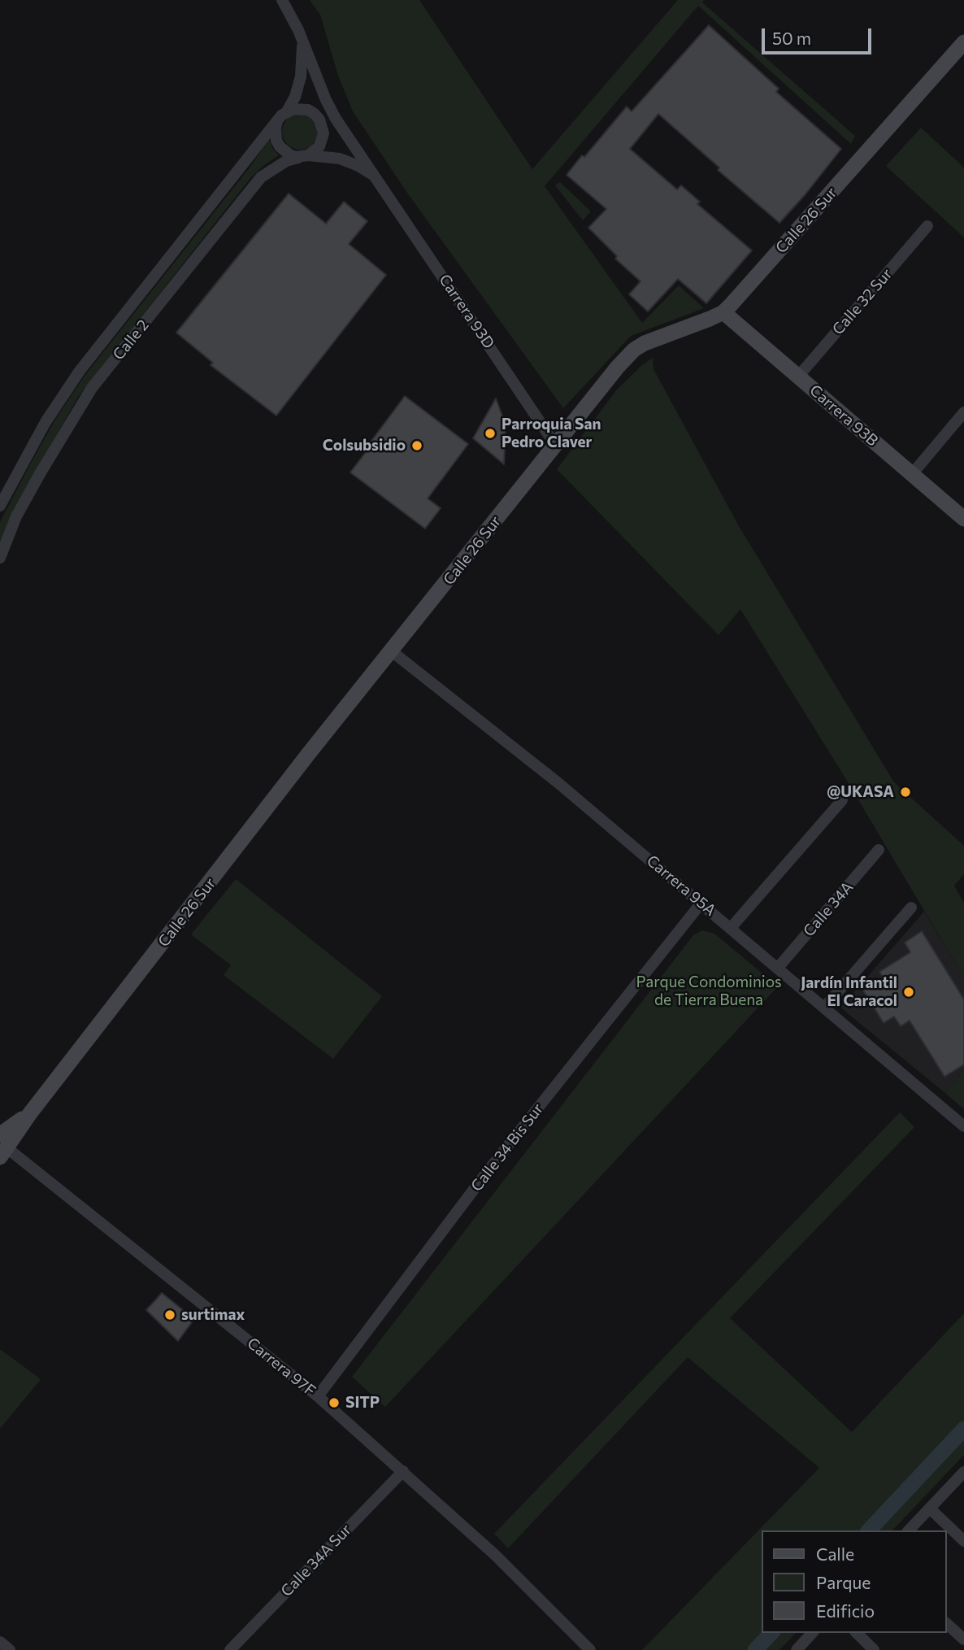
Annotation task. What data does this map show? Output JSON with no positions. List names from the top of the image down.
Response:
{
  "streets": {
    "street": [
      "Calle 26 Sur",
      "Calle 32 Sur",
      "Carrera 93D",
      "Calle 2",
      "Carrera 93B",
      "Carrera 95A",
      "Calle 34A",
      "Calle 34 Bis Sur",
      "Carrera 97F",
      "Calle 34A Sur"
    ]
  },
  "crossings": [
    ["Calle 26 Sur", "Carrera 93D"],
    ["Calle 26 Sur", "Carrera 93B"],
    ["Calle 26 Sur", "Carrera 95A"],
    ["Calle 26 Sur", "Carrera 97F"],
    ["Calle 32 Sur", "Carrera 93B"],
    ["Carrera 93D", "Calle 2"],
    ["Carrera 95A", "Calle 34A"],
    ["Carrera 95A", "Calle 34 Bis Sur"],
    ["Calle 34 Bis Sur", "Carrera 97F"],
    ["Carrera 97F", "Calle 34A Sur"]
  ],
  "parks": ["Parque Condominios de Tierra Buena"],
  "places": [
    "Parroquia San Pedro Claver",
    "Colsubsidio",
    "@UKASA",
    "Jardín Infantil El Caracol",
    "surtimax",
    "SITP"
  ],
  "legend": ["Calle", "Parque", "Edificio"],
  "scale_bar": "50 m"
}
